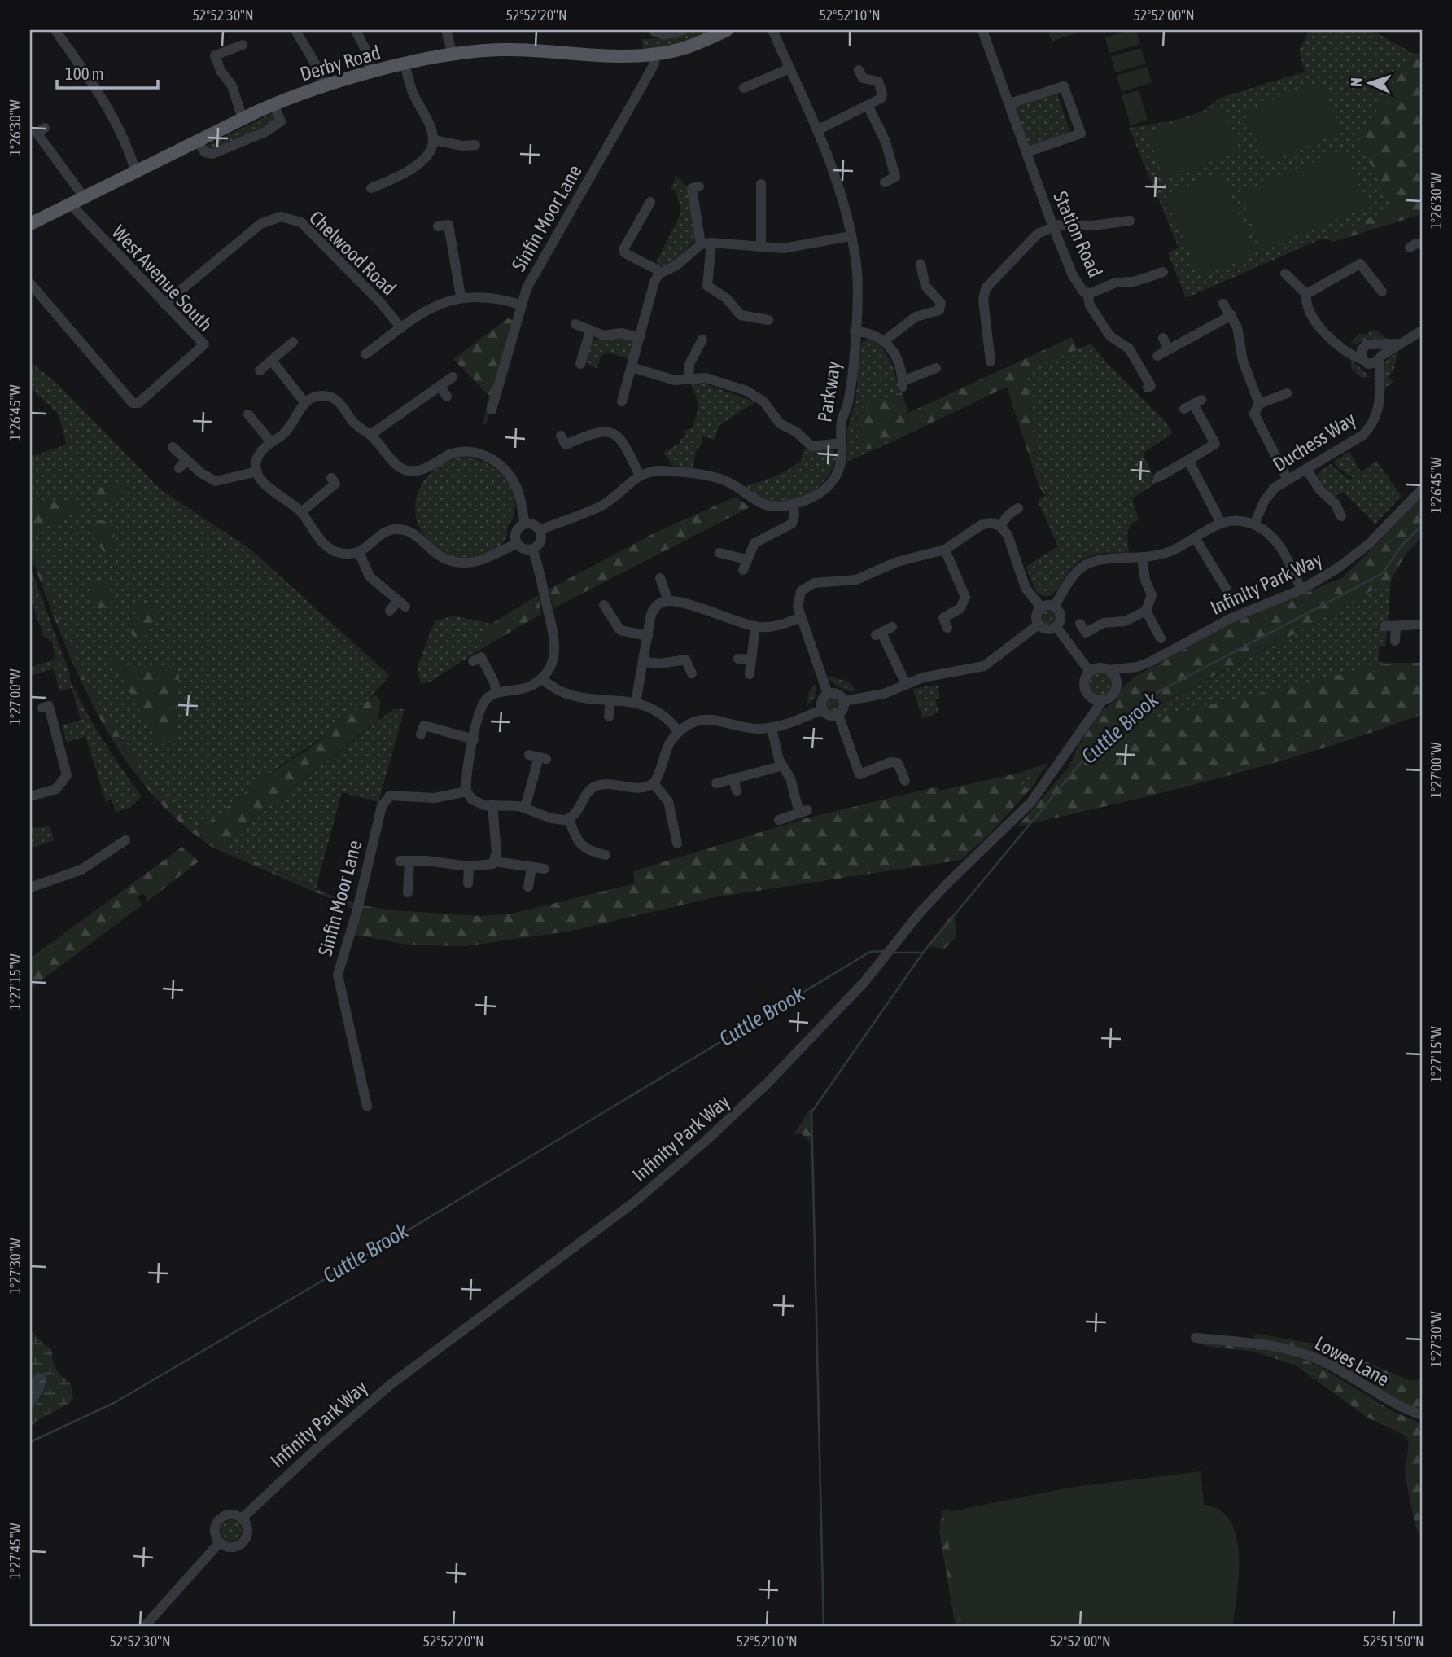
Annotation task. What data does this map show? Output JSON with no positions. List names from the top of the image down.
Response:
{
  "streets": {
    "main road": ["Derby Road"],
    "street": [
      "Sinfin Moor Lane",
      "Station Road",
      "Chelwood Road",
      "West Avenue South",
      "Parkway",
      "Duchess Way",
      "Infinity Park Way",
      "Lowes Lane"
    ]
  },
  "crossings": [
    ["Derby Road", "Sinfin Moor Lane"],
    ["Derby Road", "West Avenue South"],
    ["Chelwood Road", "West Avenue South"]
  ],
  "water": ["Cuttle Brook"],
  "scale_bar": "100 m",
  "north": "left",
  "coordinates": [
    "52°52'30\"N",
    "52°52'20\"N",
    "52°52'10\"N",
    "52°52'00\"N",
    "1°26'30\"W",
    "1°26'45\"W",
    "1°27'00\"W",
    "1°27'15\"W",
    "1°27'30\"W",
    "1°27'45\"W",
    "52°51'50\"N"
  ]
}
